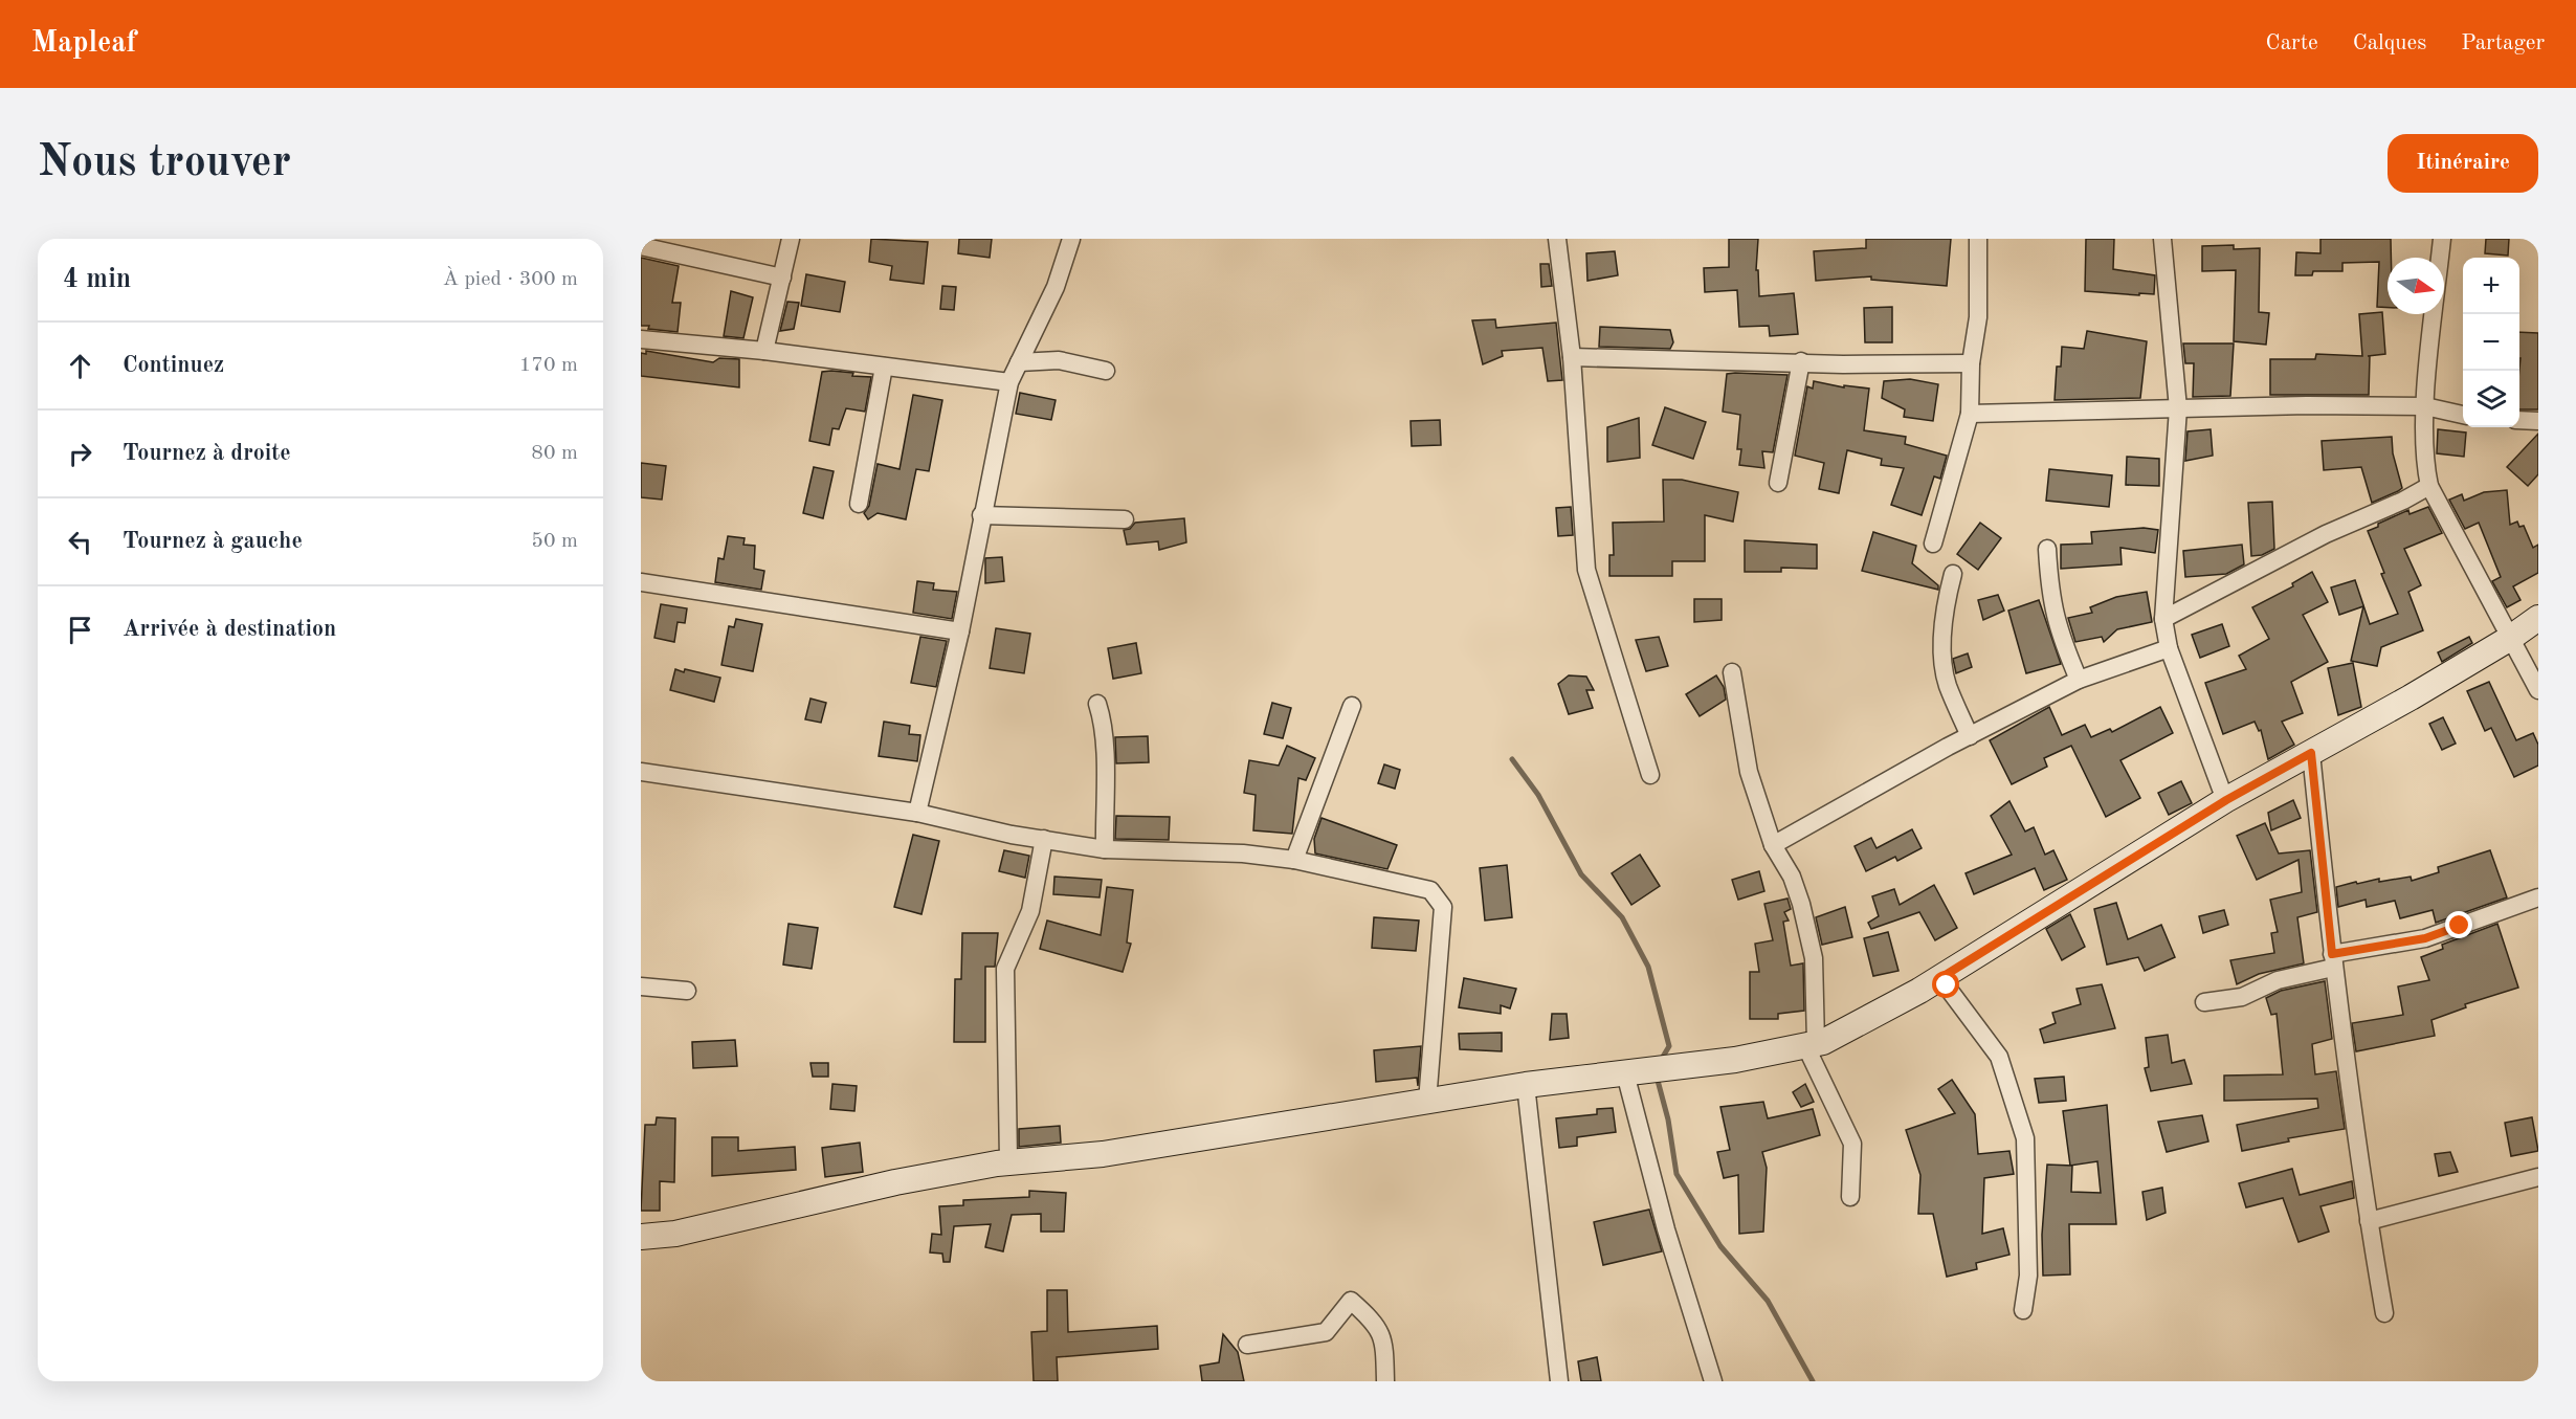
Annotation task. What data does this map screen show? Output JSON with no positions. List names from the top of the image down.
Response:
{
  "north": "right",
  "page": {
    "header": "Mapleaf",
    "nav": ["Carte", "Calques", "Partager"],
    "buttons": "Itinéraire",
    "title": "Nous trouver",
    "heading": ["4 min", "À pied · 300 m"],
    "map_buttons": ["+", "−"],
    "list": [
      ["Continuez", "170 m"],
      ["Tournez à droite", "80 m"],
      ["Tournez à gauche", "50 m"],
      "Arrivée à destination"
    ]
  }
}
